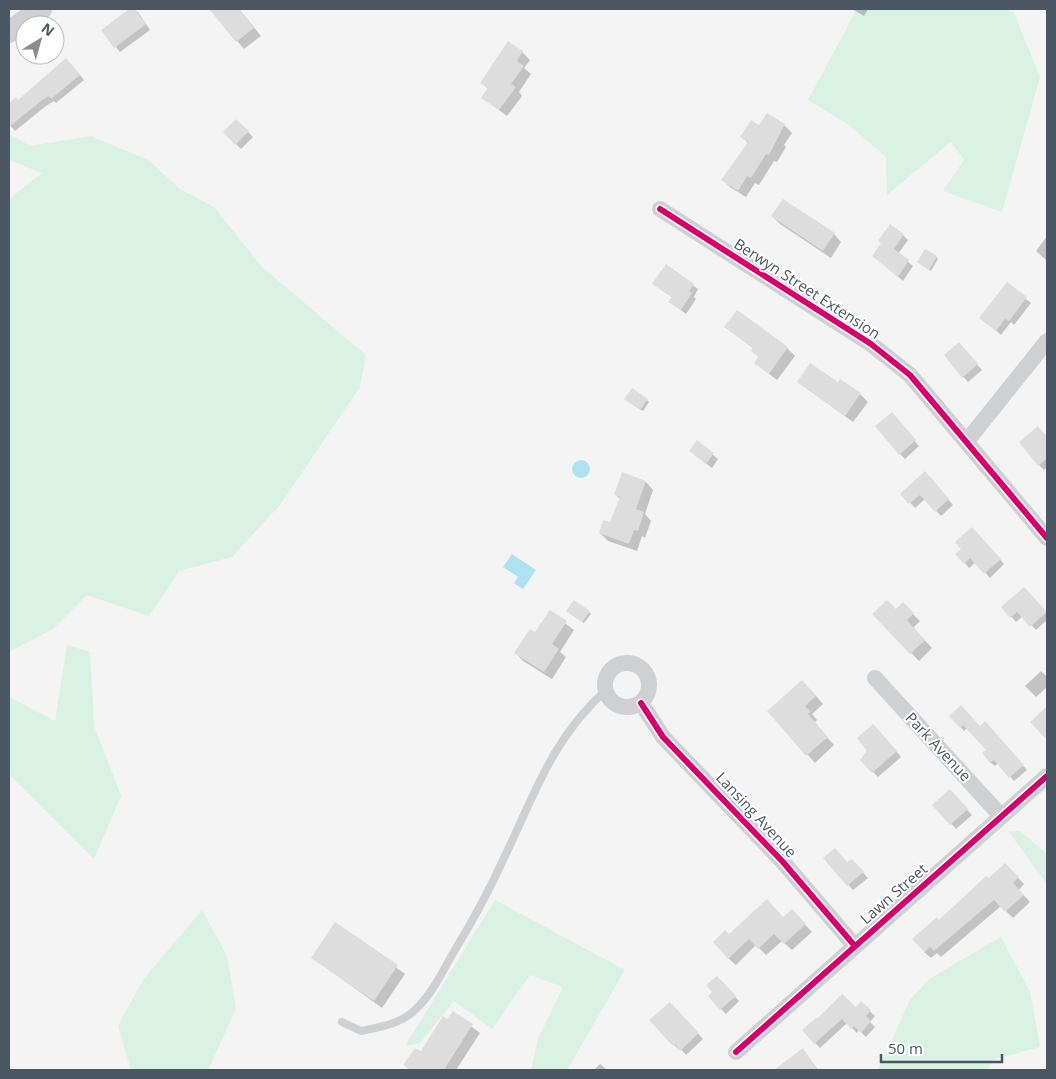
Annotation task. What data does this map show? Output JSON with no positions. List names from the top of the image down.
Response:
{
  "streets": {
    "street": [
      "Berwyn Street Extension",
      "Park Avenue",
      "Lansing Avenue",
      "Lawn Street"
    ]
  },
  "crossings": [
    ["Park Avenue", "Lawn Street"],
    ["Lansing Avenue", "Lawn Street"]
  ],
  "scale_bar": "50 m",
  "north": "top right"
}
